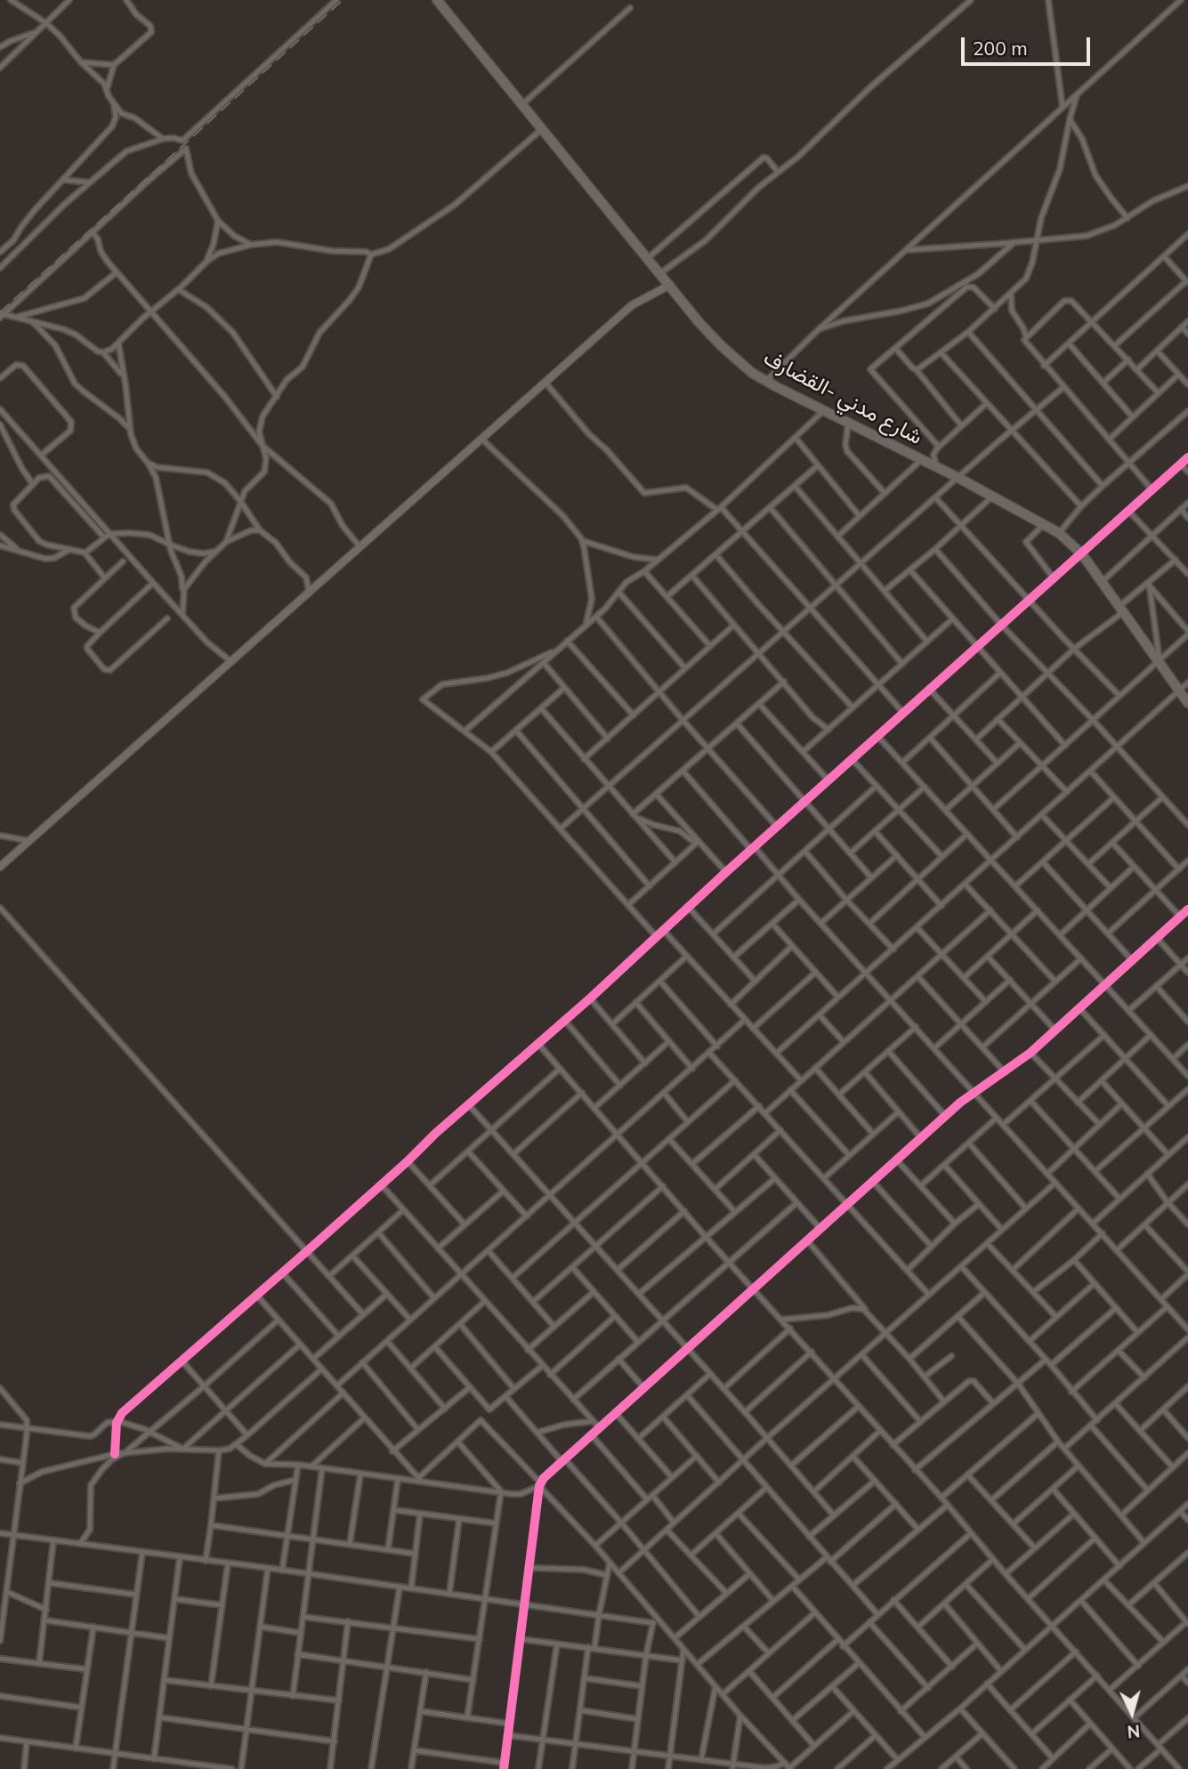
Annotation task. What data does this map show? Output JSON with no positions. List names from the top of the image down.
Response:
{
  "streets": {
    "highway": ["شارع مدني -القضارف"]
  },
  "scale_bar": "200 m",
  "north": "bottom"
}
